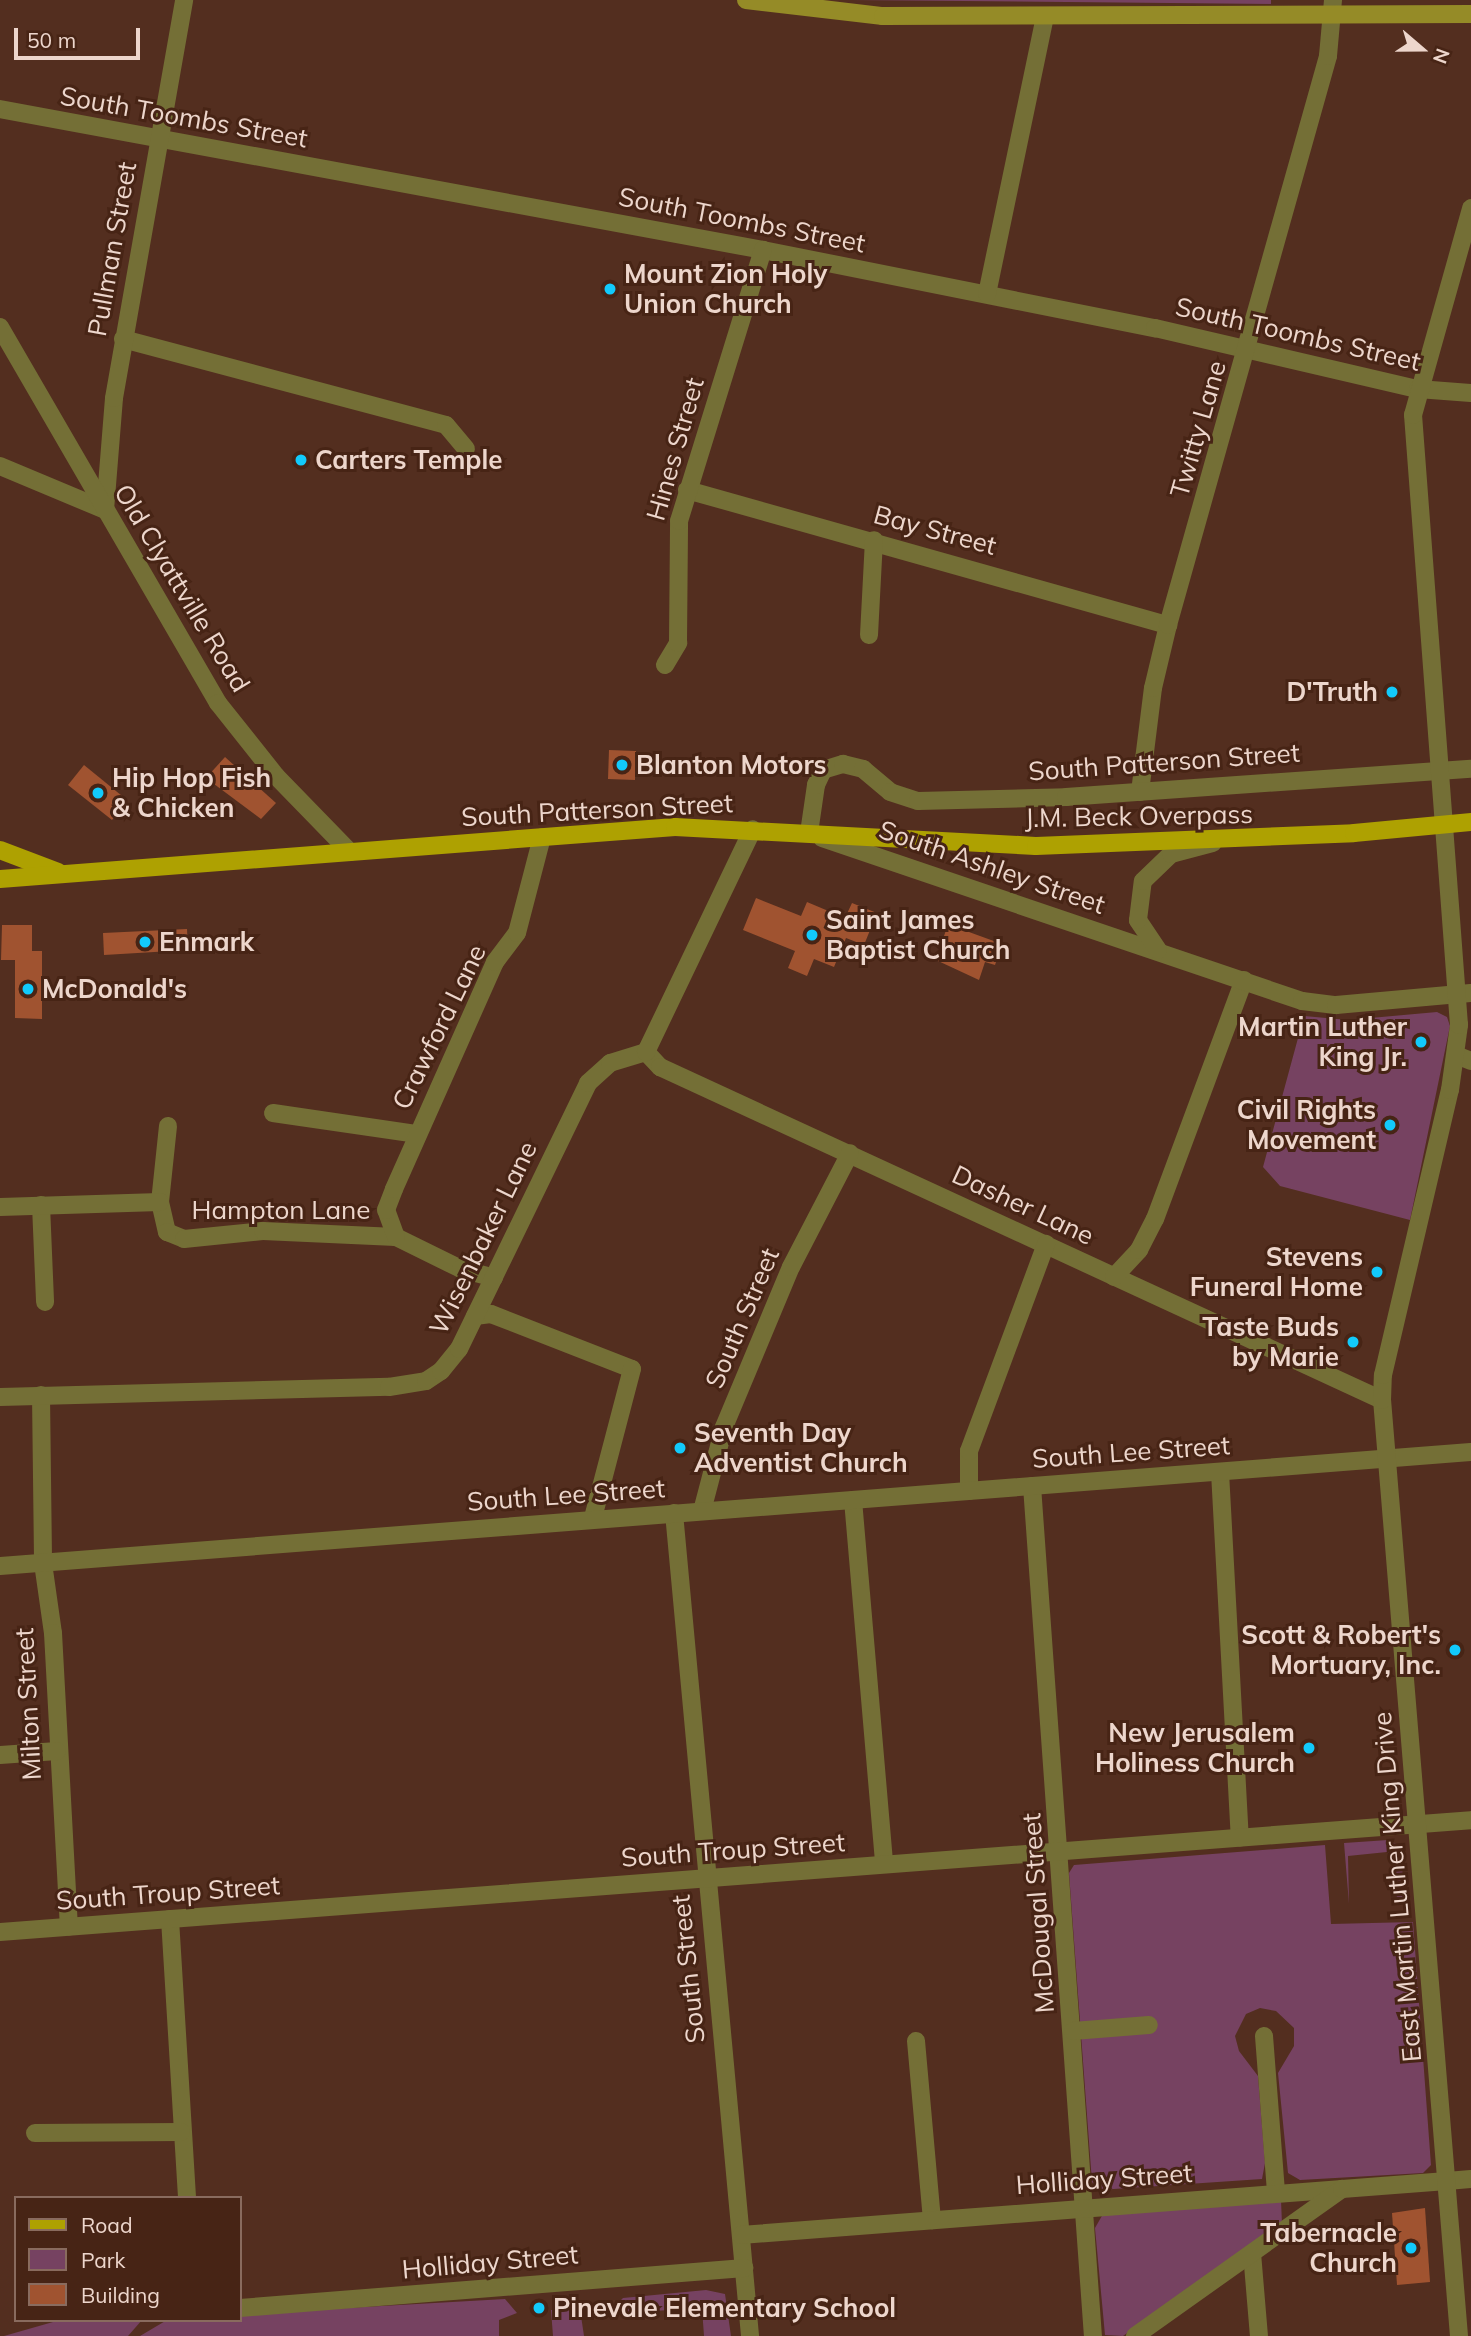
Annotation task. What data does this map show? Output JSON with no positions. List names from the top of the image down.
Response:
{
  "streets": {
    "main road": ["South Patterson Street", "J.M. Beck Overpass"],
    "street": [
      "South Toombs Street",
      "Pullman Street",
      "Twitty Lane",
      "Hines Street",
      "Bay Street",
      "Old Clyattville Road",
      "South Ashley Street",
      "Crawford Lane",
      "Dasher Lane",
      "Hampton Lane",
      "Wisenbaker Lane",
      "South Street",
      "South Lee Street",
      "Milton Street",
      "South Troup Street",
      "East Martin Luther King Drive",
      "McDougal Street",
      "Holliday Street"
    ]
  },
  "crossings": [
    ["South Toombs Street", "Pullman Street"],
    ["South Toombs Street", "Twitty Lane"],
    ["South Toombs Street", "Hines Street"],
    ["South Toombs Street", "East Martin Luther King Drive"],
    ["Pullman Street", "Old Clyattville Road"],
    ["Twitty Lane", "Bay Street"],
    ["Twitty Lane", "South Patterson Street"],
    ["Hines Street", "Bay Street"],
    ["Old Clyattville Road", "South Patterson Street"],
    ["South Patterson Street", "J.M. Beck Overpass"],
    ["South Patterson Street", "South Ashley Street"],
    ["South Patterson Street", "Crawford Lane"],
    ["South Patterson Street", "East Martin Luther King Drive"],
    ["J.M. Beck Overpass", "South Ashley Street"],
    ["South Ashley Street", "East Martin Luther King Drive"],
    ["Crawford Lane", "Hampton Lane"],
    ["Dasher Lane", "Wisenbaker Lane"],
    ["Dasher Lane", "South Street"],
    ["Dasher Lane", "East Martin Luther King Drive"],
    ["Hampton Lane", "Wisenbaker Lane"],
    ["Wisenbaker Lane", "Milton Street"],
    ["South Street", "South Lee Street"],
    ["South Street", "South Troup Street"],
    ["South Street", "Holliday Street"],
    ["South Lee Street", "Milton Street"],
    ["South Lee Street", "East Martin Luther King Drive"],
    ["South Lee Street", "McDougal Street"],
    ["Milton Street", "South Troup Street"],
    ["South Troup Street", "East Martin Luther King Drive"],
    ["South Troup Street", "McDougal Street"],
    ["East Martin Luther King Drive", "Holliday Street"],
    ["McDougal Street", "Holliday Street"]
  ],
  "places": [
    "Mount Zion Holy Union Church",
    "Carters Temple",
    "D'Truth",
    "Blanton Motors",
    "Hip Hop Fish & Chicken",
    "Saint James Baptist Church",
    "Enmark",
    "McDonald's",
    "Martin Luther King Jr.",
    "Civil Rights Movement",
    "Stevens Funeral Home",
    "Taste Buds by Marie",
    "Seventh Day Adventist Church",
    "Scott & Robert's Mortuary, Inc.",
    "New Jerusalem Holiness Church",
    "Tabernacle Church",
    "Pinevale Elementary School"
  ],
  "legend": ["Road", "Park", "Building"],
  "scale_bar": "50 m",
  "north": "right"
}
